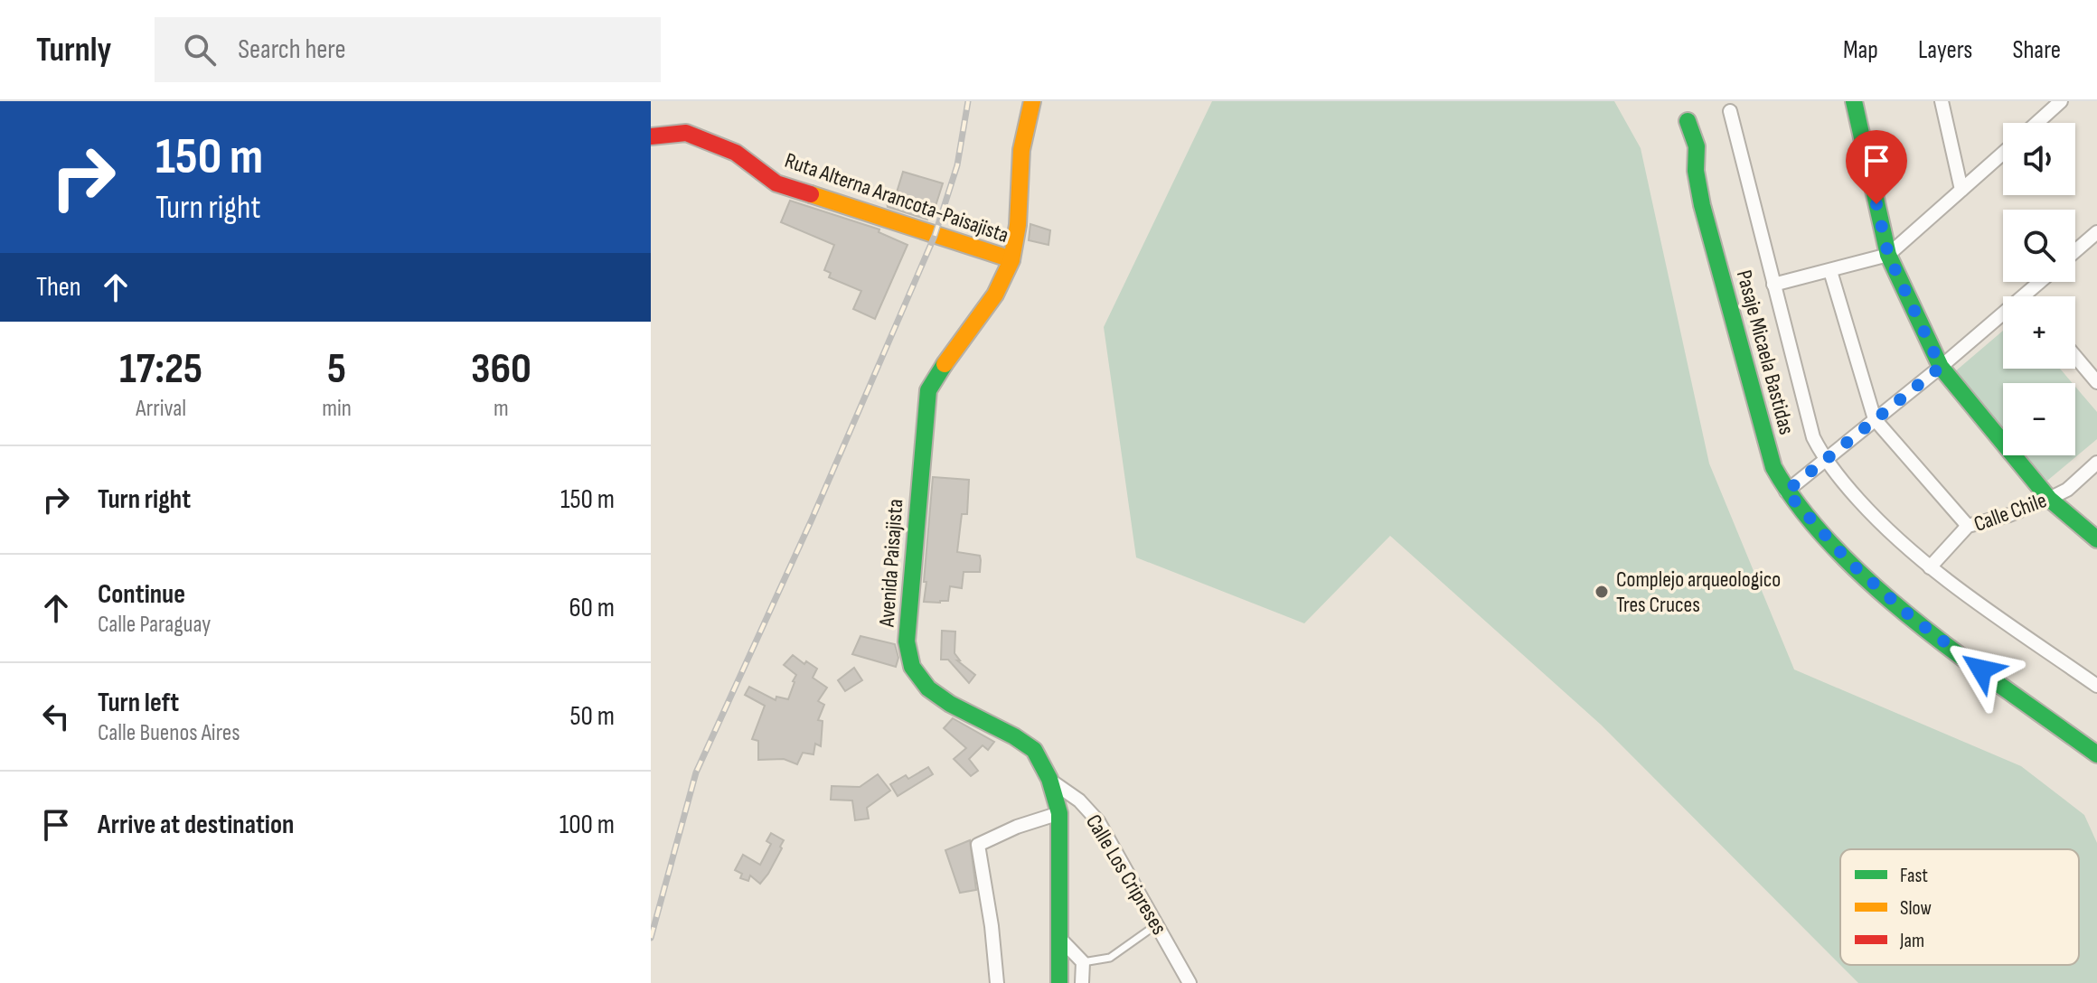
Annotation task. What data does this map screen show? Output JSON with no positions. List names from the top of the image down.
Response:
{
  "streets": {
    "main road": ["Ruta Alterna Arancota-Paisajista", "Pasaje Micaela Bastidas", "Avenida Paisajista"],
    "street": ["Calle Chile", "Calle Los Cripreses"]
  },
  "crossings": [
    ["Ruta Alterna Arancota-Paisajista", "Avenida Paisajista"],
    ["Avenida Paisajista", "Calle Los Cripreses"]
  ],
  "places": ["Complejo arqueologico Tres Cruces"],
  "legend": ["Fast", "Slow", "Jam"],
  "page": {
    "header": "Turnly",
    "search": "Search here",
    "nav": ["Map", "Layers", "Share"],
    "turn": ["150 m", "Turn right"],
    "map_buttons": ["+", "−"],
    "then": "Then",
    "eta": [
      "17:25",
      "Arrival",
      "5",
      "min",
      "360",
      "m"
    ],
    "list": [
      {
        "name": "Turn right",
        "value": "150 m"
      },
      {
        "name": "Continue",
        "note": "Calle Paraguay",
        "value": "60 m"
      },
      {
        "name": "Turn left",
        "note": "Calle Buenos Aires",
        "value": "50 m"
      },
      {
        "name": "Arrive at destination",
        "value": "100 m"
      }
    ]
  }
}
